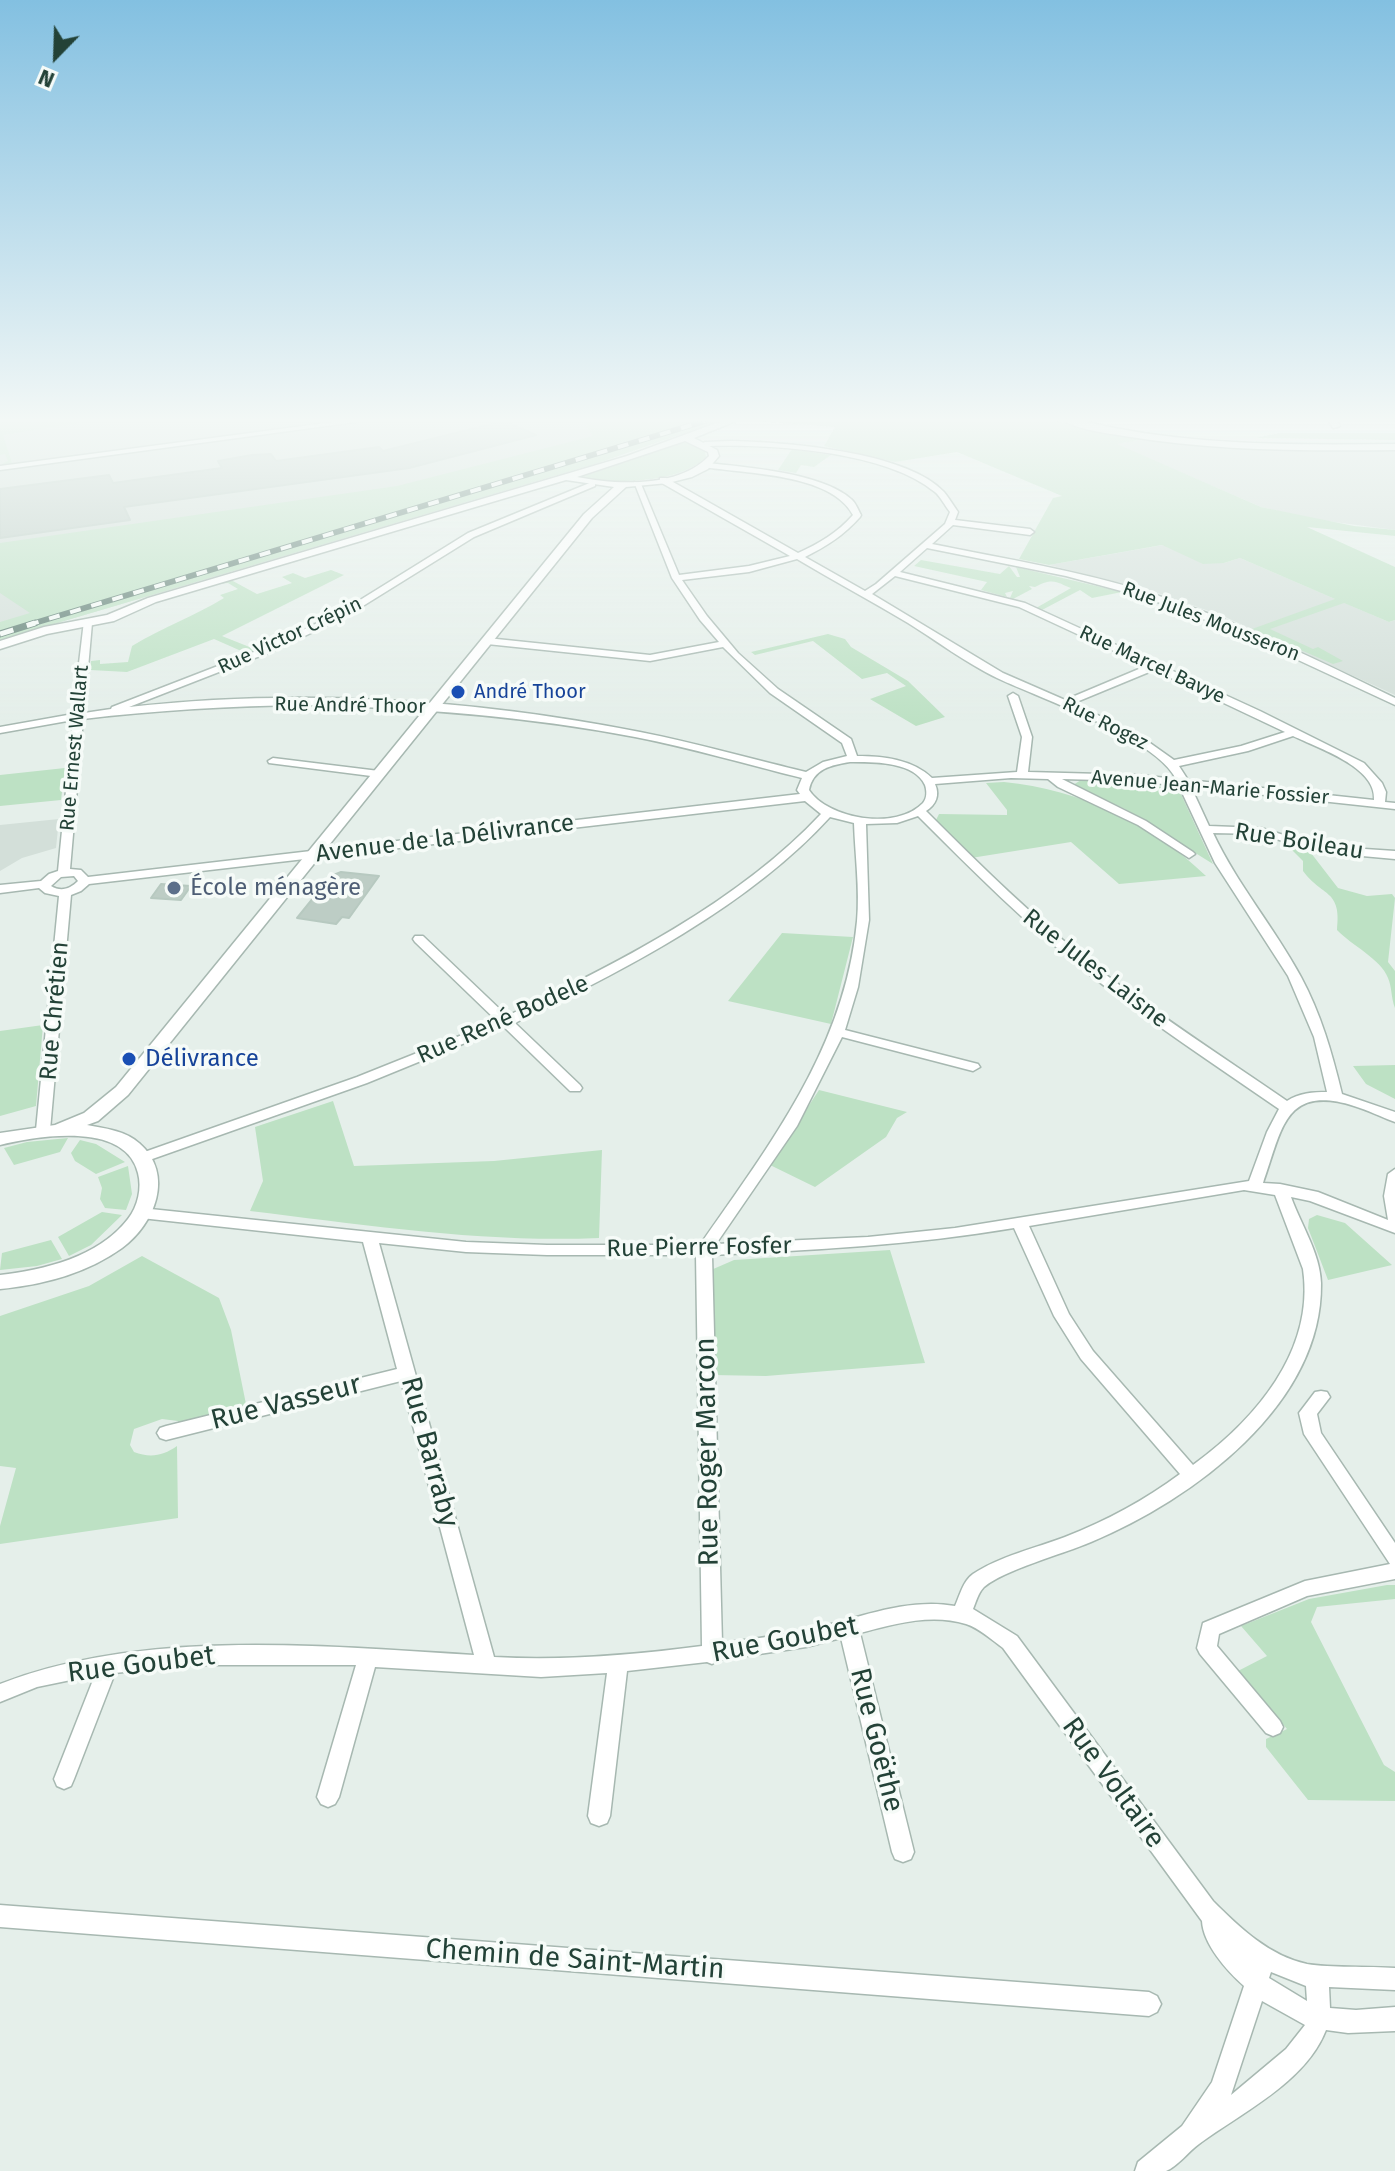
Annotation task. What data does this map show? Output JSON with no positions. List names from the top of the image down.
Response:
{
  "streets": {
    "street": [
      "Rue Jules Mousseron",
      "Rue Victor Crépin",
      "Rue Marcel Bavye",
      "Rue André Thoor",
      "Rue Rogez",
      "Rue Ernest Wallart",
      "Avenue Jean-Marie Fossier",
      "Avenue de la Délivrance",
      "Rue Boileau",
      "Rue Jules Laisne",
      "Rue Chrétien",
      "Rue René Bodele",
      "Rue Pierre Fosfer",
      "Rue Vasseur",
      "Rue Barraby",
      "Rue Roger Marcon",
      "Rue Goubet",
      "Rue Goëthe",
      "Rue Voltaire",
      "Chemin de Saint-Martin"
    ]
  },
  "crossings": [
    ["Rue Victor Crépin", "Rue André Thoor"],
    ["Rue Marcel Bavye", "Avenue Jean-Marie Fossier"],
    ["Rue André Thoor", "Rue Ernest Wallart"],
    ["Rue Rogez", "Avenue Jean-Marie Fossier"],
    ["Rue Rogez", "Rue Boileau"],
    ["Rue Pierre Fosfer", "Rue Barraby"],
    ["Rue Pierre Fosfer", "Rue Roger Marcon"],
    ["Rue Vasseur", "Rue Barraby"],
    ["Rue Barraby", "Rue Goubet"],
    ["Rue Roger Marcon", "Rue Goubet"],
    ["Rue Goubet", "Rue Goëthe"],
    ["Rue Goubet", "Rue Voltaire"]
  ],
  "places": ["André Thoor", "École ménagère", "Délivrance"],
  "north": "bottom left"
}
